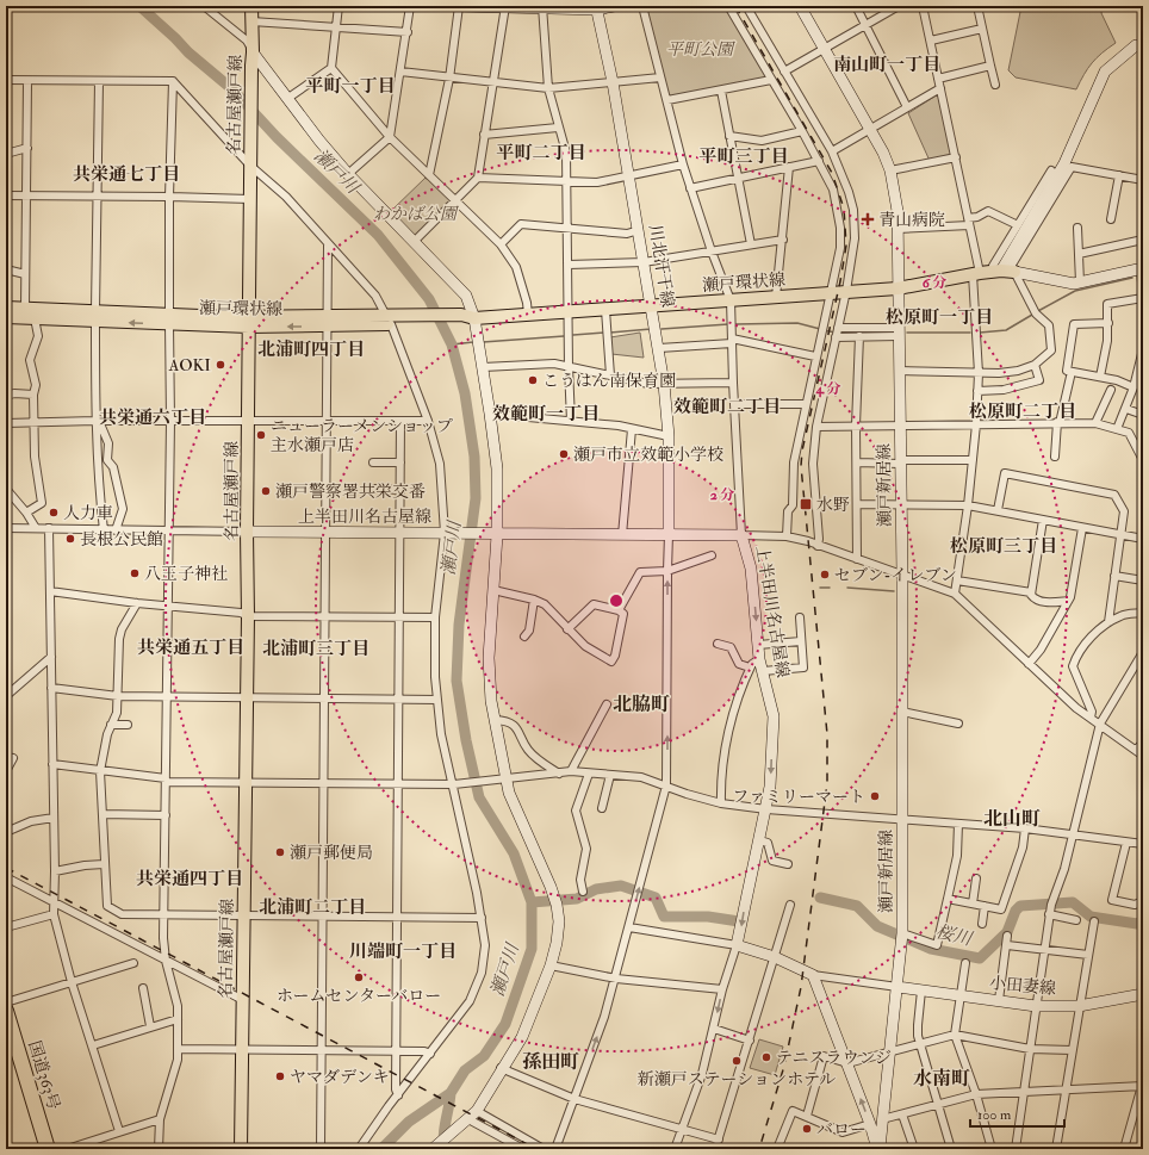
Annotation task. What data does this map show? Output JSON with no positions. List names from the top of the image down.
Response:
{
  "streets": {
    "highway": ["国道363号"],
    "main road": ["名古屋瀬戸線", "瀬戸環状線"],
    "street": [
      "川北汗干線",
      "瀬戸新居線",
      "上半田川名古屋線",
      "小田妻線"
    ]
  },
  "crossings": [
    ["名古屋瀬戸線", "瀬戸環状線"],
    ["名古屋瀬戸線", "上半田川名古屋線"],
    ["川北汗干線", "瀬戸環状線"],
    ["川北汗干線", "上半田川名古屋線"],
    ["瀬戸環状線", "瀬戸新居線"],
    ["瀬戸新居線", "小田妻線"]
  ],
  "districts": [
    "南山町一丁目",
    "平町一丁目",
    "平町二丁目",
    "平町三丁目",
    "共栄通七丁目",
    "松原町一丁目",
    "北浦町四丁目",
    "效範町二丁目",
    "松原町二丁目",
    "效範町一丁目",
    "共栄通六丁目",
    "松原町三丁目",
    "共栄通五丁目",
    "北浦町三丁目",
    "北脇町",
    "北山町",
    "共栄通四丁目",
    "北浦町二丁目",
    "川端町一丁目",
    "孫田町",
    "水南町"
  ],
  "water": ["瀬戸川", "桜川"],
  "parks": ["平町公園", "わかば公園"],
  "places": {
    "health": ["青山病院"],
    "other": [
      "AOKI",
      "こうはん南保育園",
      "ニューラーメンショップ 主水瀬戸店",
      "瀬戸市立效範小学校",
      "瀬戸警察署共栄交番",
      "人力車",
      "長根公民館",
      "八王子神社",
      "セブン-イレブン",
      "ファミリーマート",
      "瀬戸郵便局",
      "ホームセンターバロー",
      "テニスラウンジ",
      "新瀬戸ステーションホテル",
      "ヤマダデンキ",
      "バロー"
    ],
    "transit": ["水野"]
  },
  "scale_bar": "100 m",
  "rings": ["6 分", "4 分", "2 分"]
}
